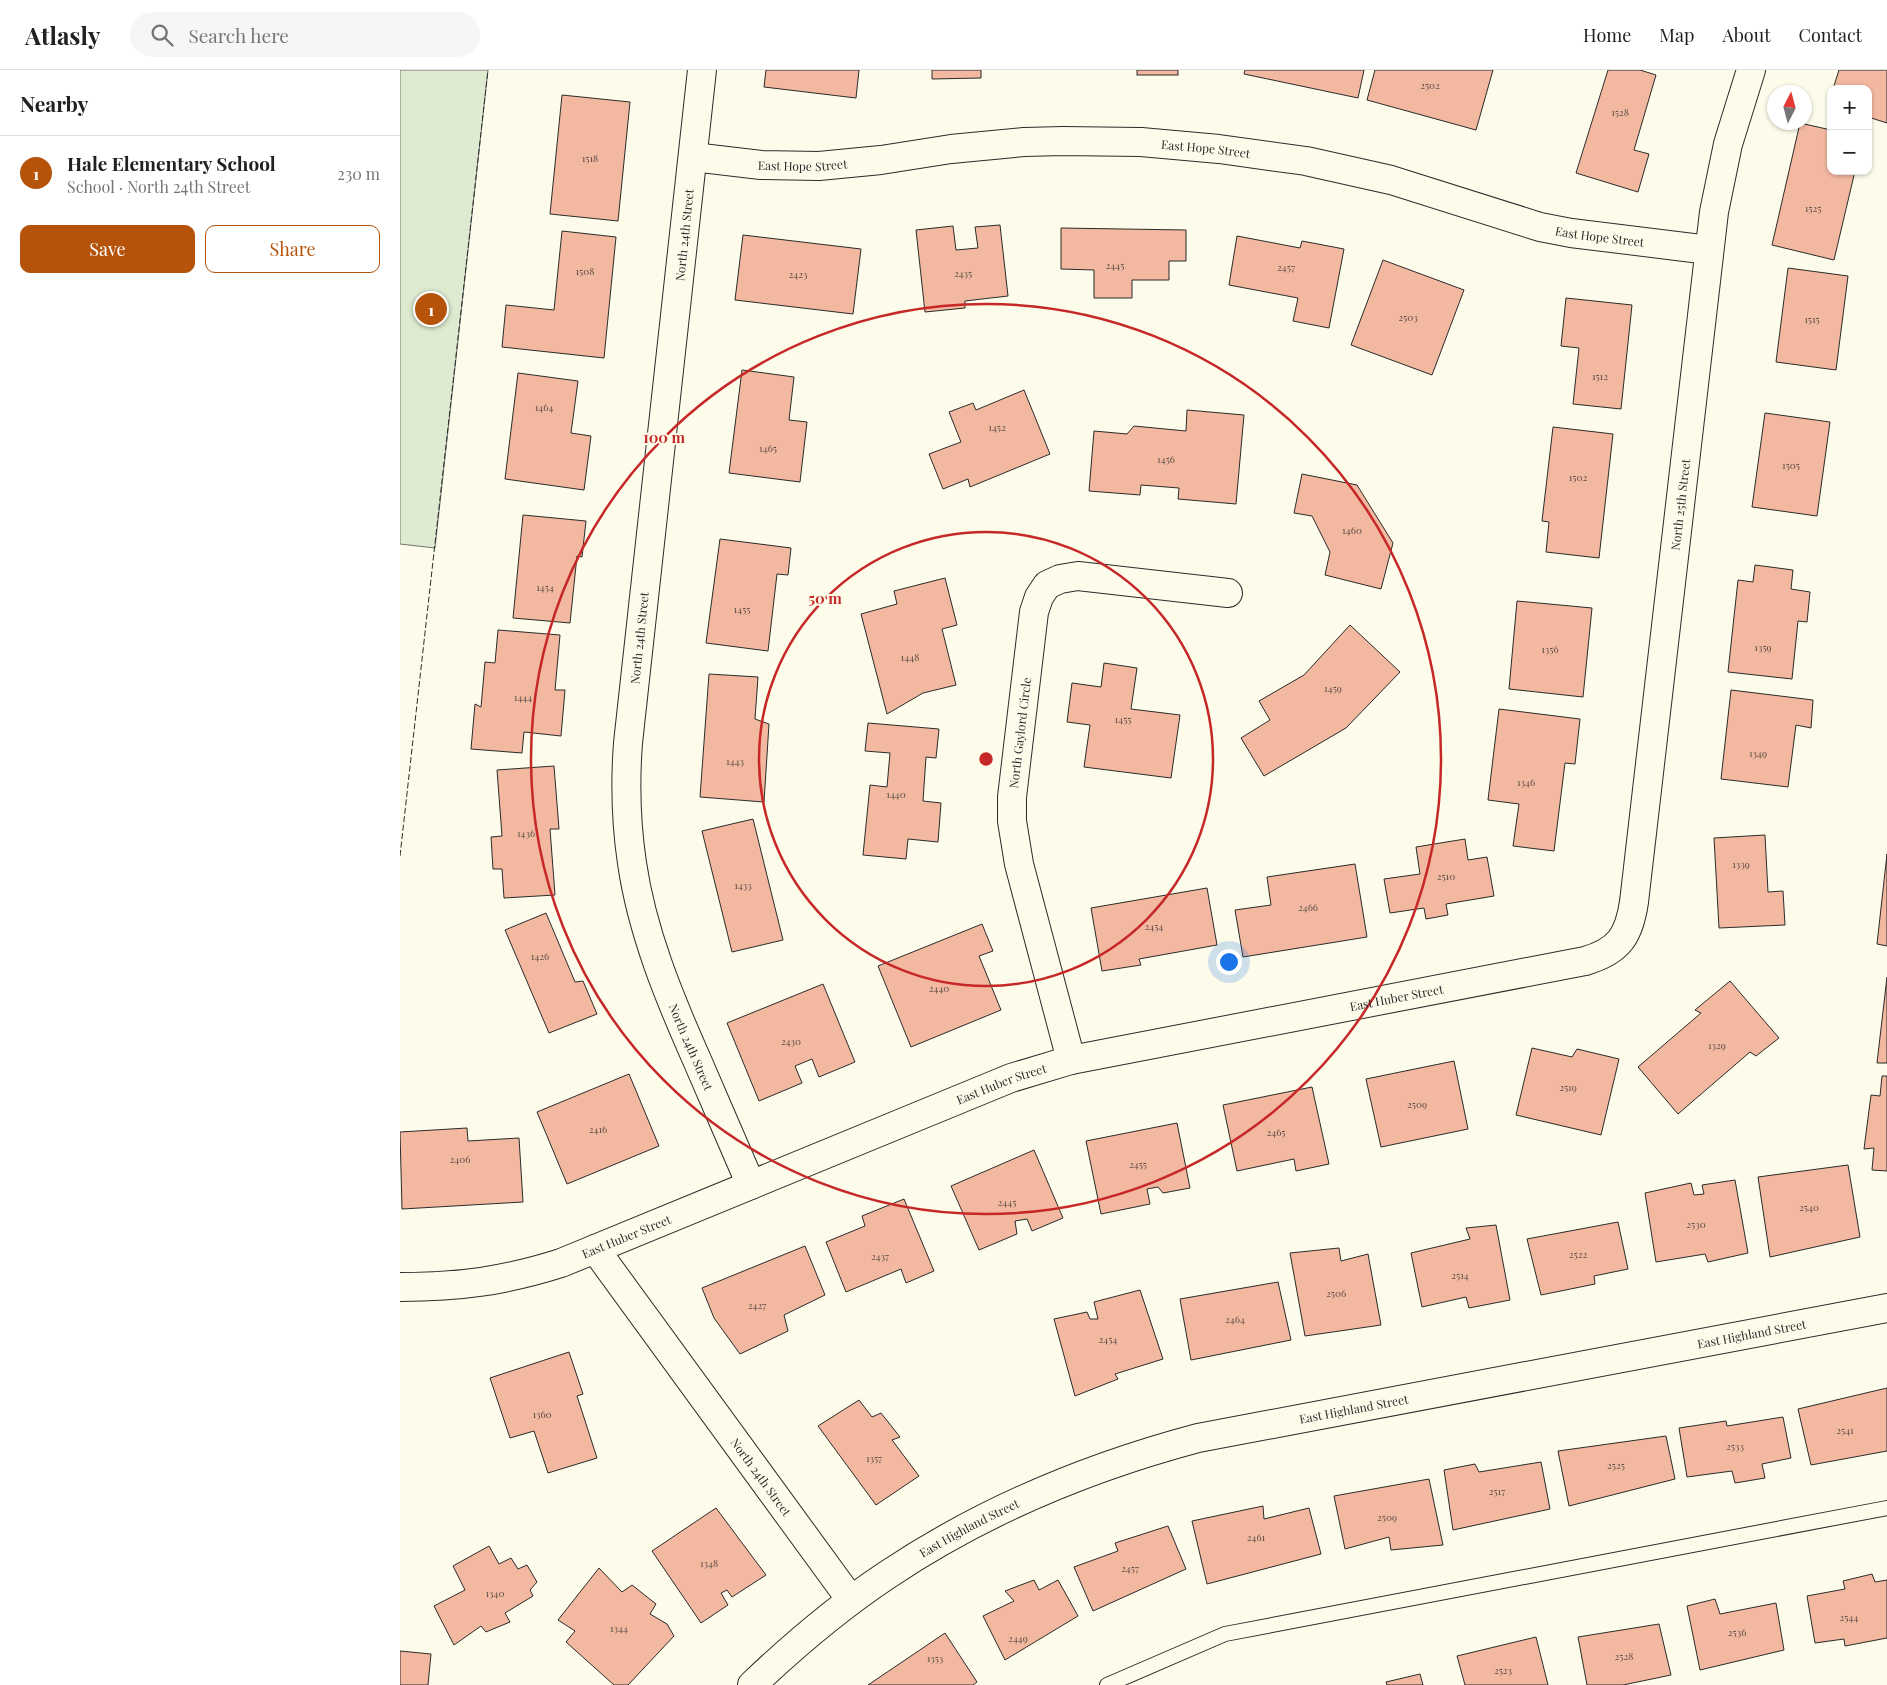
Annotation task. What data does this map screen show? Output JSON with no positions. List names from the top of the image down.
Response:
{
  "streets": {
    "street": [
      "East Hope Street",
      "North 24th Street",
      "North 25th Street",
      "North Gaylord Circle",
      "East Huber Street",
      "East Highland Street"
    ]
  },
  "crossings": [
    ["East Hope Street", "North 24th Street"],
    ["East Hope Street", "North 25th Street"],
    ["North 24th Street", "East Huber Street"],
    ["North 24th Street", "East Highland Street"],
    ["North 25th Street", "East Huber Street"],
    ["North Gaylord Circle", "East Huber Street"]
  ],
  "house_numbers": [
    "2502",
    "1528",
    "1518",
    "1525",
    "2445",
    "2457",
    "1508",
    "2435",
    "2423",
    "2503",
    "1515",
    "1512",
    "1464",
    "1452",
    "1465",
    "1456",
    "1505",
    "1502",
    "1460",
    "1454",
    "1455",
    "1359",
    "1356",
    "1448",
    "1459",
    "1444",
    "1455",
    "1349",
    "1443",
    "1346",
    "1440",
    "1436",
    "1339",
    "2510",
    "1433",
    "2466",
    "2454",
    "1426",
    "2440",
    "2430",
    "1329",
    "2519",
    "2509",
    "2416",
    "2465",
    "2406",
    "2455",
    "2445",
    "2540",
    "2530",
    "2522",
    "2437",
    "2514",
    "2506",
    "2427",
    "2464",
    "2454",
    "1360",
    "2541",
    "2533",
    "1357",
    "2525",
    "2517",
    "2509",
    "2461",
    "1348",
    "2457",
    "1340",
    "2544",
    "1344",
    "2536",
    "2449",
    "2528",
    "1353",
    "2523"
  ],
  "north": "top",
  "page": {
    "header": "Atlasly",
    "search": "Search here",
    "nav": [
      "Home",
      "Map",
      "About",
      "Contact"
    ],
    "heading": "Nearby",
    "map_buttons": ["+", "−"],
    "list": [
      {
        "mark": "1",
        "name": "Hale Elementary School",
        "note": "School · North 24th Street",
        "value": "230 m"
      }
    ],
    "buttons": ["Save", "Share"],
    "pins": "1"
  },
  "rings": ["100 m", "50 m"]
}
